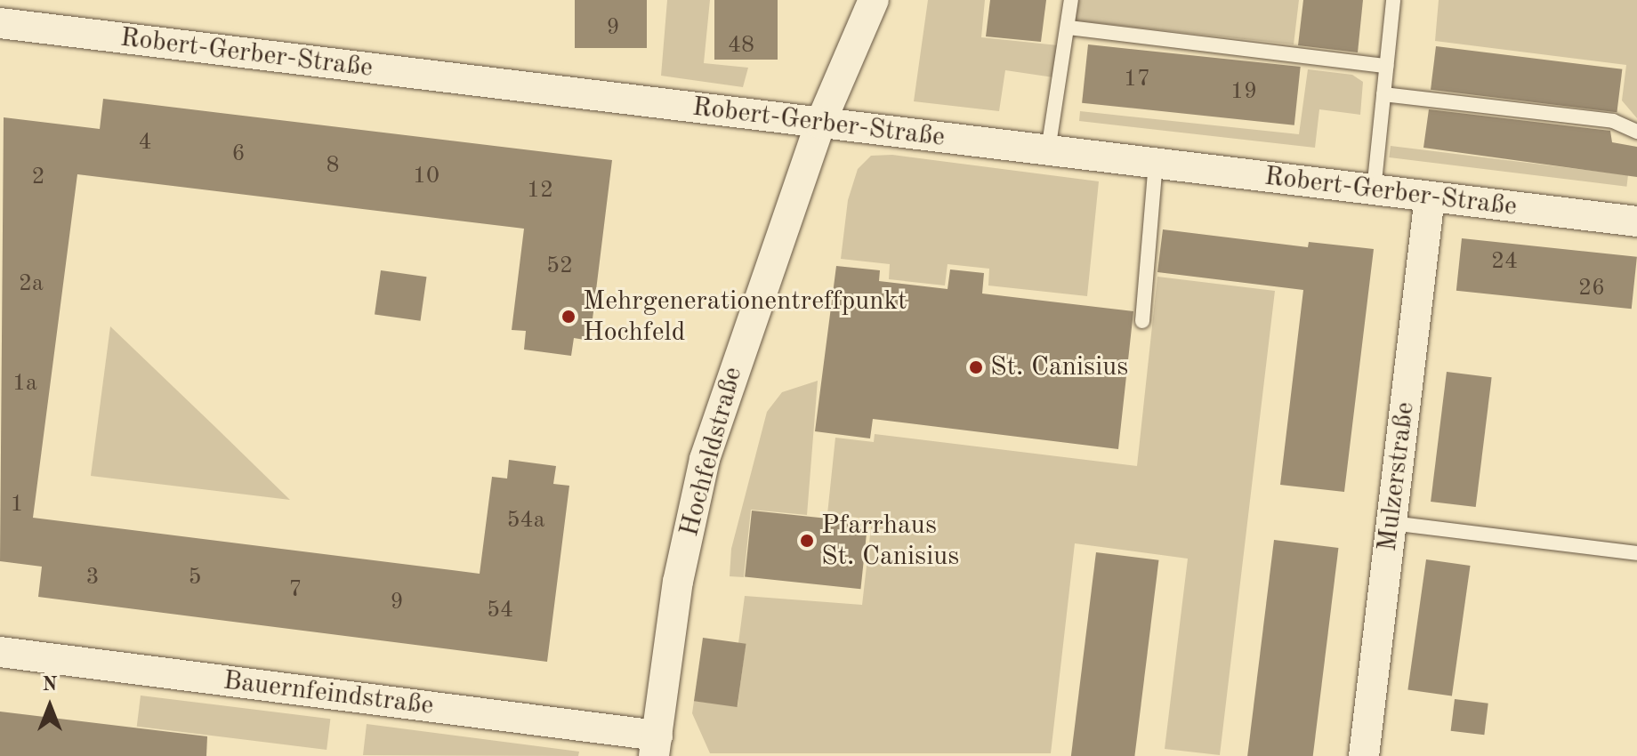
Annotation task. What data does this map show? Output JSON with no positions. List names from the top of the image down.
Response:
{
  "streets": {
    "street": [
      "Robert-Gerber-Straße",
      "Hochfeldstraße",
      "Mulzerstraße",
      "Bauernfeindstraße"
    ]
  },
  "crossings": [
    ["Robert-Gerber-Straße", "Hochfeldstraße"],
    ["Robert-Gerber-Straße", "Mulzerstraße"],
    ["Hochfeldstraße", "Bauernfeindstraße"]
  ],
  "places": ["Mehrgenerationentreffpunkt Hochfeld", "St. Canisius", "Pfarrhaus St. Canisius"],
  "house_numbers": [
    "9",
    "48",
    "17",
    "19",
    "4",
    "6",
    "8",
    "10",
    "2",
    "12",
    "24",
    "52",
    "2a",
    "26",
    "1a",
    "1",
    "54a",
    "3",
    "5",
    "7",
    "9",
    "54"
  ],
  "north": "top"
}
